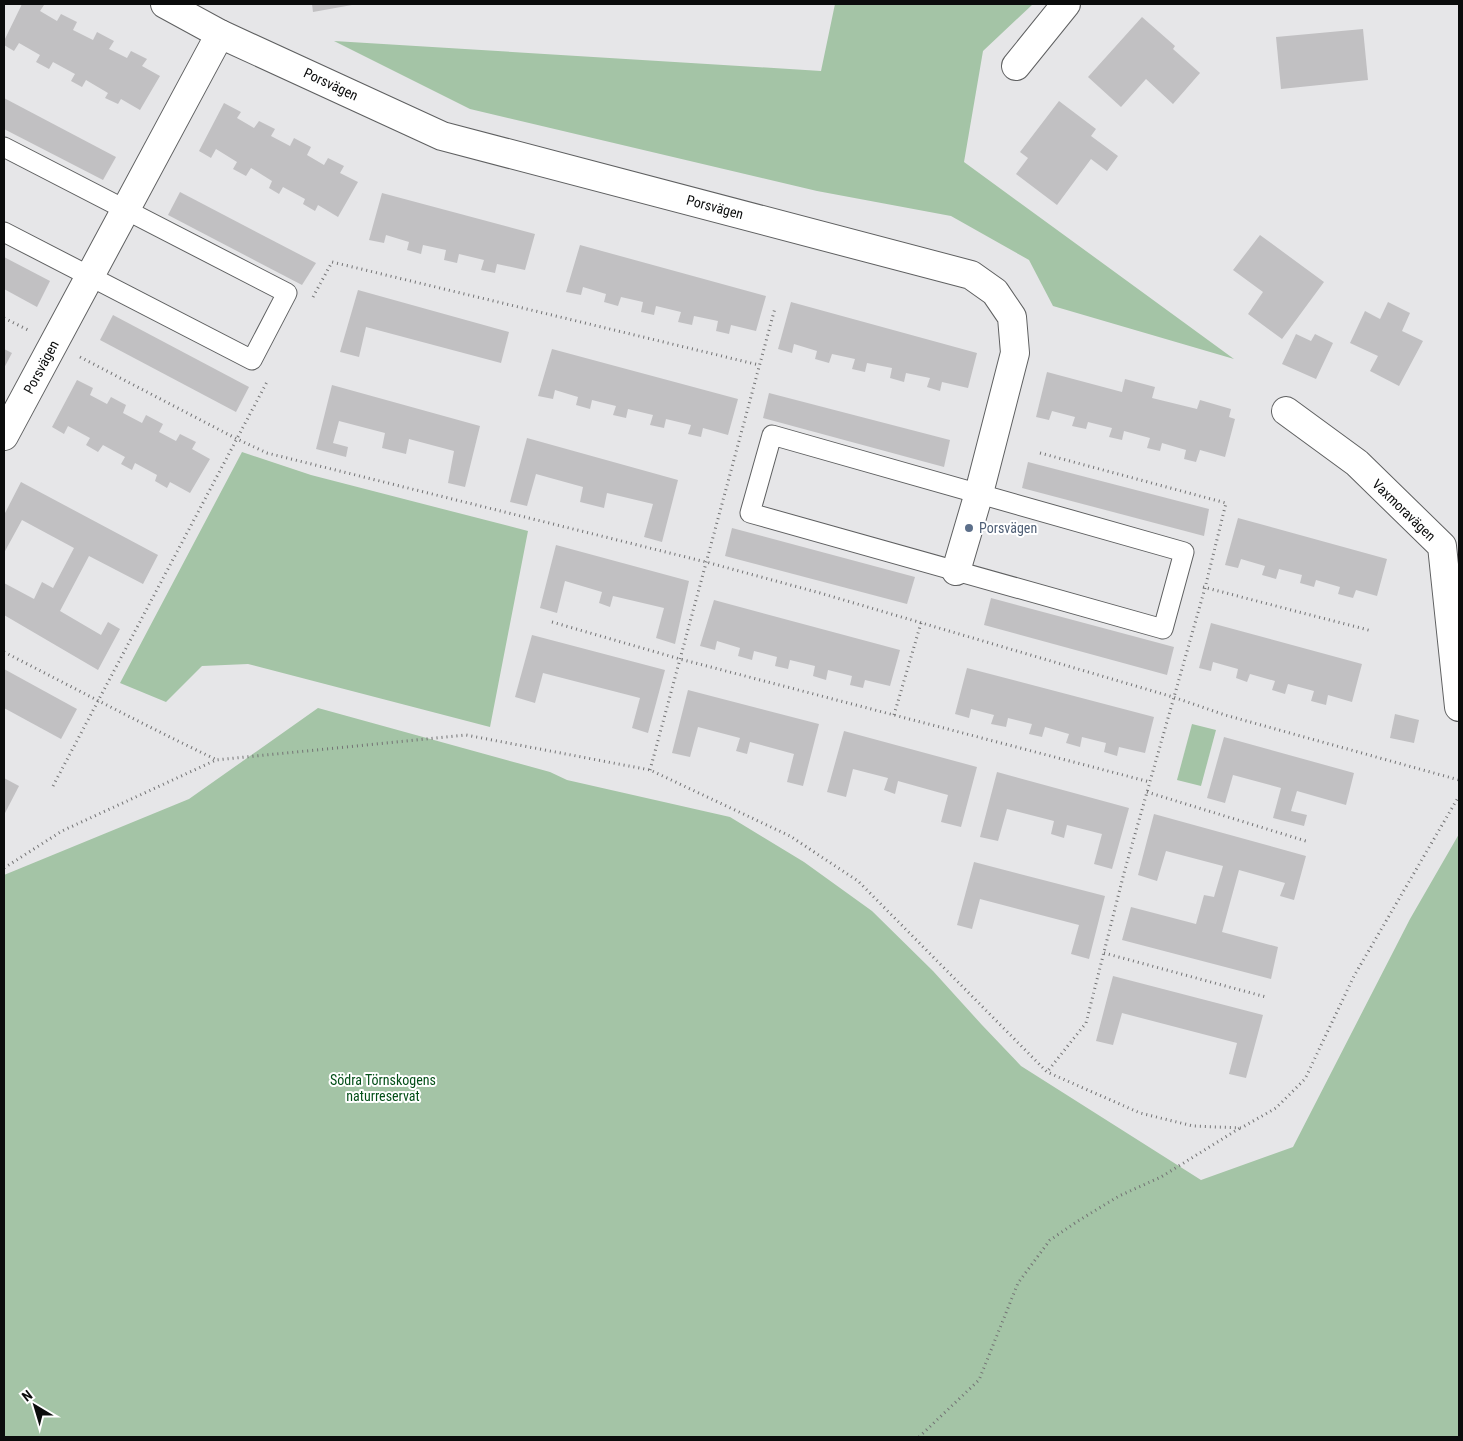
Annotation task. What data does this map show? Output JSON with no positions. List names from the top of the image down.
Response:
{
  "streets": {
    "street": ["Porsvägen", "Vaxmoravägen"]
  },
  "parks": ["Södra Törnskogens naturreservat"],
  "places": ["Porsvägen"],
  "north": "top left"
}
